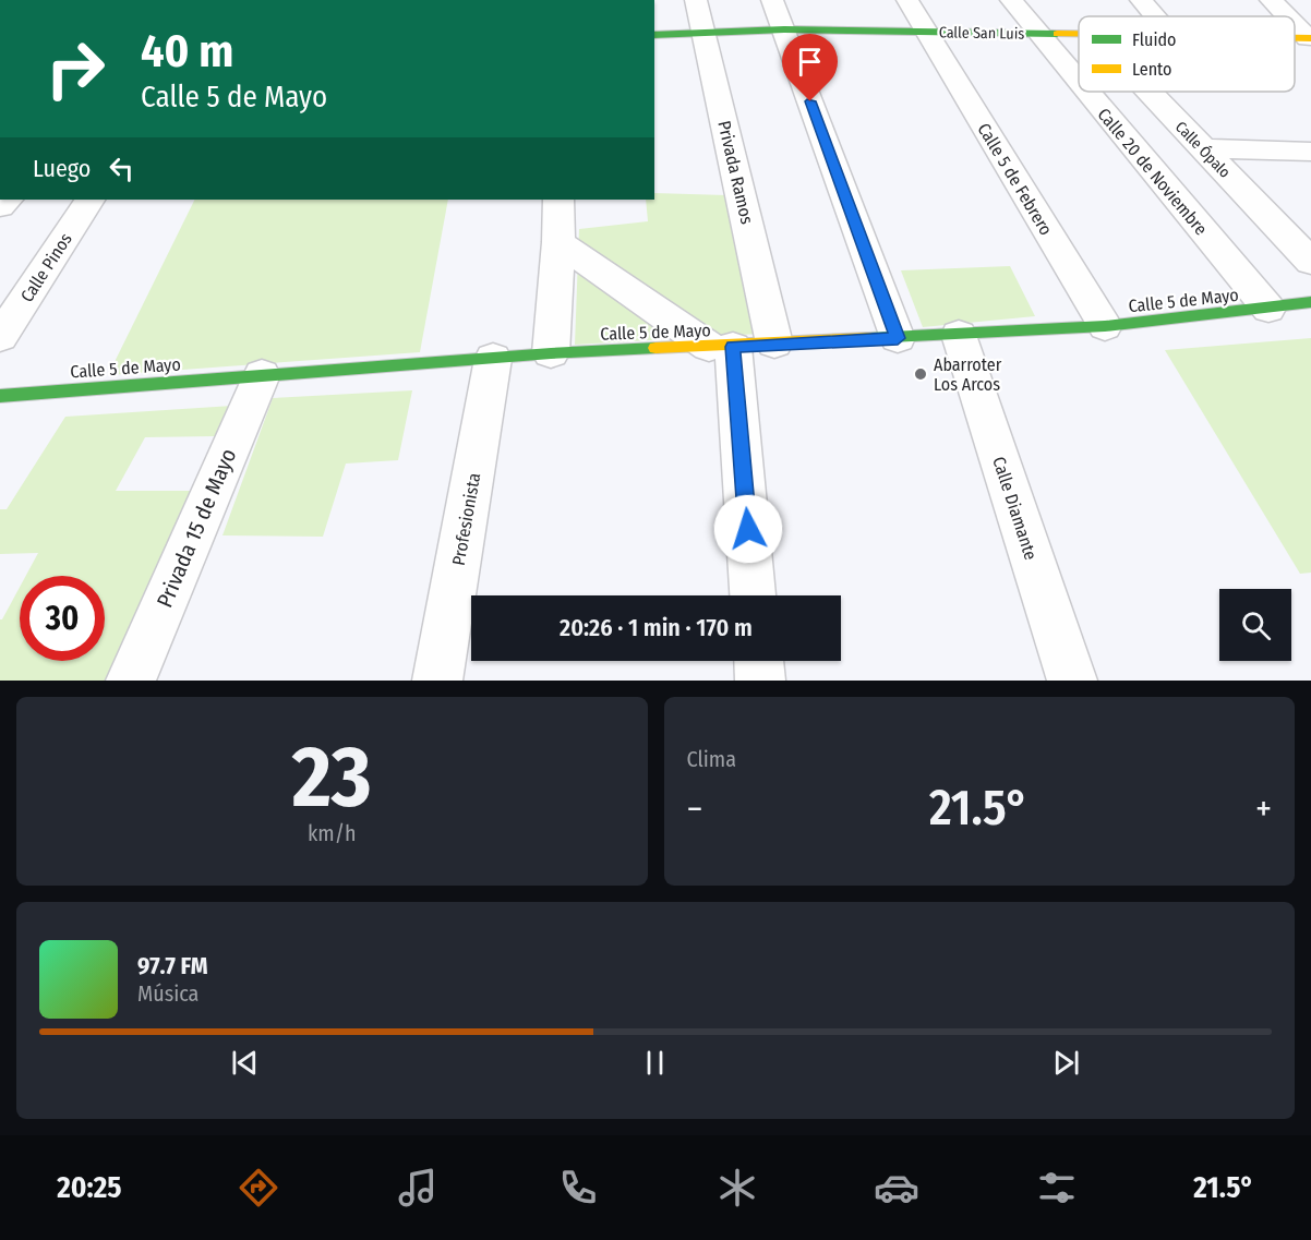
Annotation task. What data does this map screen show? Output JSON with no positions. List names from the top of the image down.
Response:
{
  "streets": {
    "street": [
      "Calle San Luis",
      "Calle Ópalo",
      "Calle 20 de Noviembre",
      "Privada Ramos",
      "Calle 5 de Febrero",
      "Calle Pinos",
      "Calle 5 de Mayo",
      "Calle Diamante",
      "Profesionista",
      "Privada 15 de Mayo"
    ]
  },
  "crossings": [
    ["Calle San Luis", "Calle 20 de Noviembre"],
    ["Calle San Luis", "Privada Ramos"],
    ["Calle San Luis", "Calle 5 de Febrero"],
    ["Calle 20 de Noviembre", "Calle 5 de Mayo"],
    ["Privada Ramos", "Calle 5 de Mayo"],
    ["Calle 5 de Febrero", "Calle 5 de Mayo"],
    ["Calle 5 de Mayo", "Calle Diamante"],
    ["Calle 5 de Mayo", "Profesionista"],
    ["Calle 5 de Mayo", "Privada 15 de Mayo"]
  ],
  "places": ["Abarroter Los Arcos"],
  "legend": ["Fluido", "Lento"],
  "page": {
    "turn": ["40 m", "Calle 5 de Mayo"],
    "then": "Luego",
    "limit": "30",
    "trip": "20:26 · 1 min · 170 m",
    "tile": [
      ["23", "km/h"],
      "Clima"
    ],
    "heat": ["−", "21.5°", "+"],
    "song": ["97.7 FM", "Música"],
    "tabs": ["20:25", "21.5°"]
  }
}
